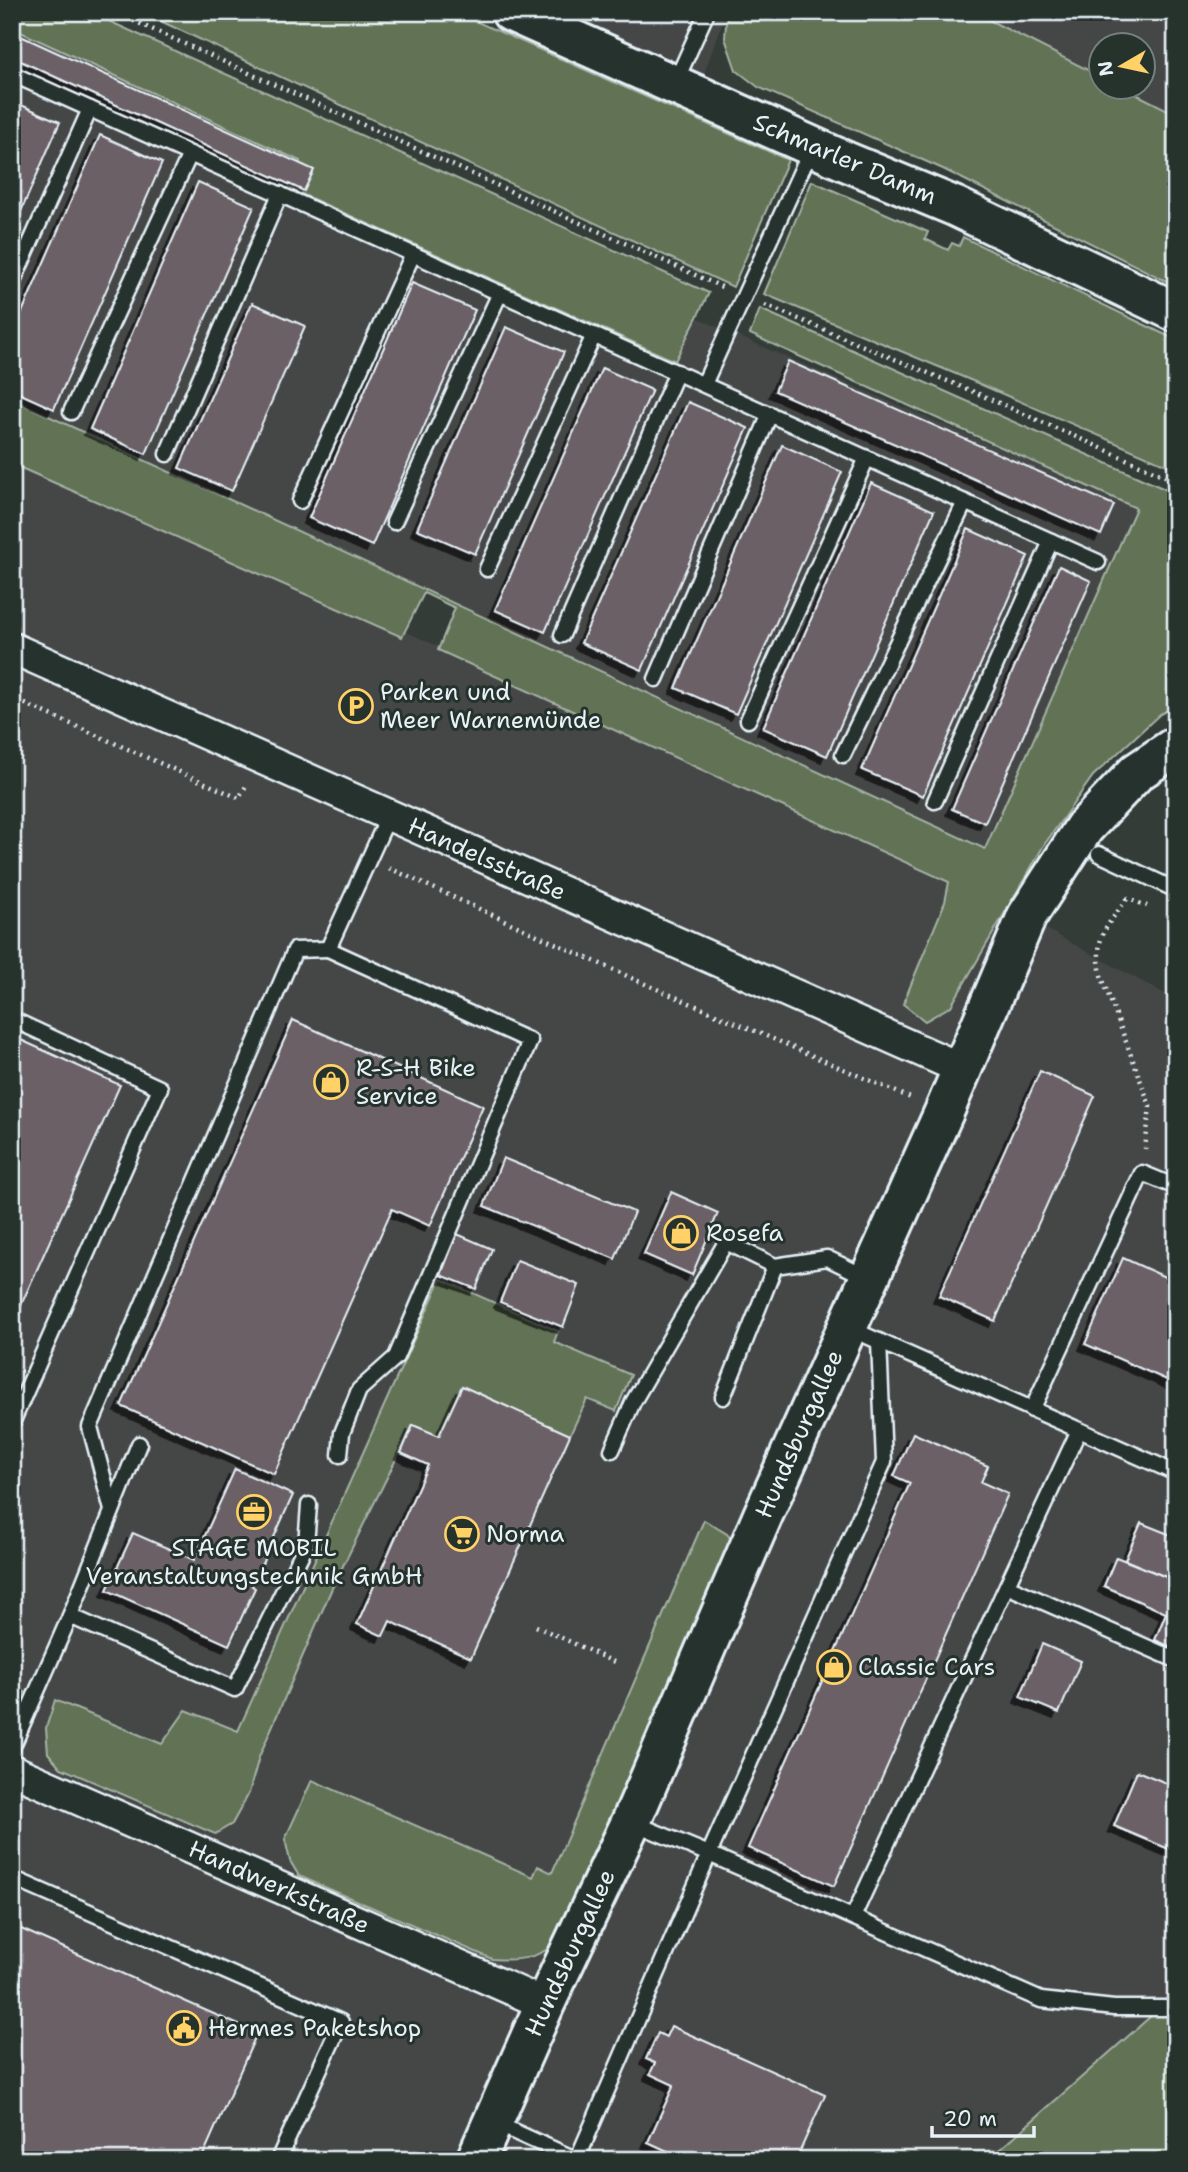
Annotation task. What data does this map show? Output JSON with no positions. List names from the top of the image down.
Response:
{
  "streets": {
    "street": [
      "Schmarler Damm",
      "Handelsstraße",
      "Hundsburgallee",
      "Handwerkstraße"
    ]
  },
  "crossings": [
    ["Handelsstraße", "Hundsburgallee"],
    ["Hundsburgallee", "Handwerkstraße"]
  ],
  "places": {
    "parking": ["Parken und Meer Warnemünde"],
    "shop": ["R-S-H Bike Service", "Rosefa", "Classic Cars"],
    "office": ["STAGE MOBIL Veranstaltungstechnik GmbH"],
    "supermarket": ["Norma"],
    "public building": ["Hermes Paketshop"]
  },
  "scale_bar": "20 m",
  "north": "left"
}
